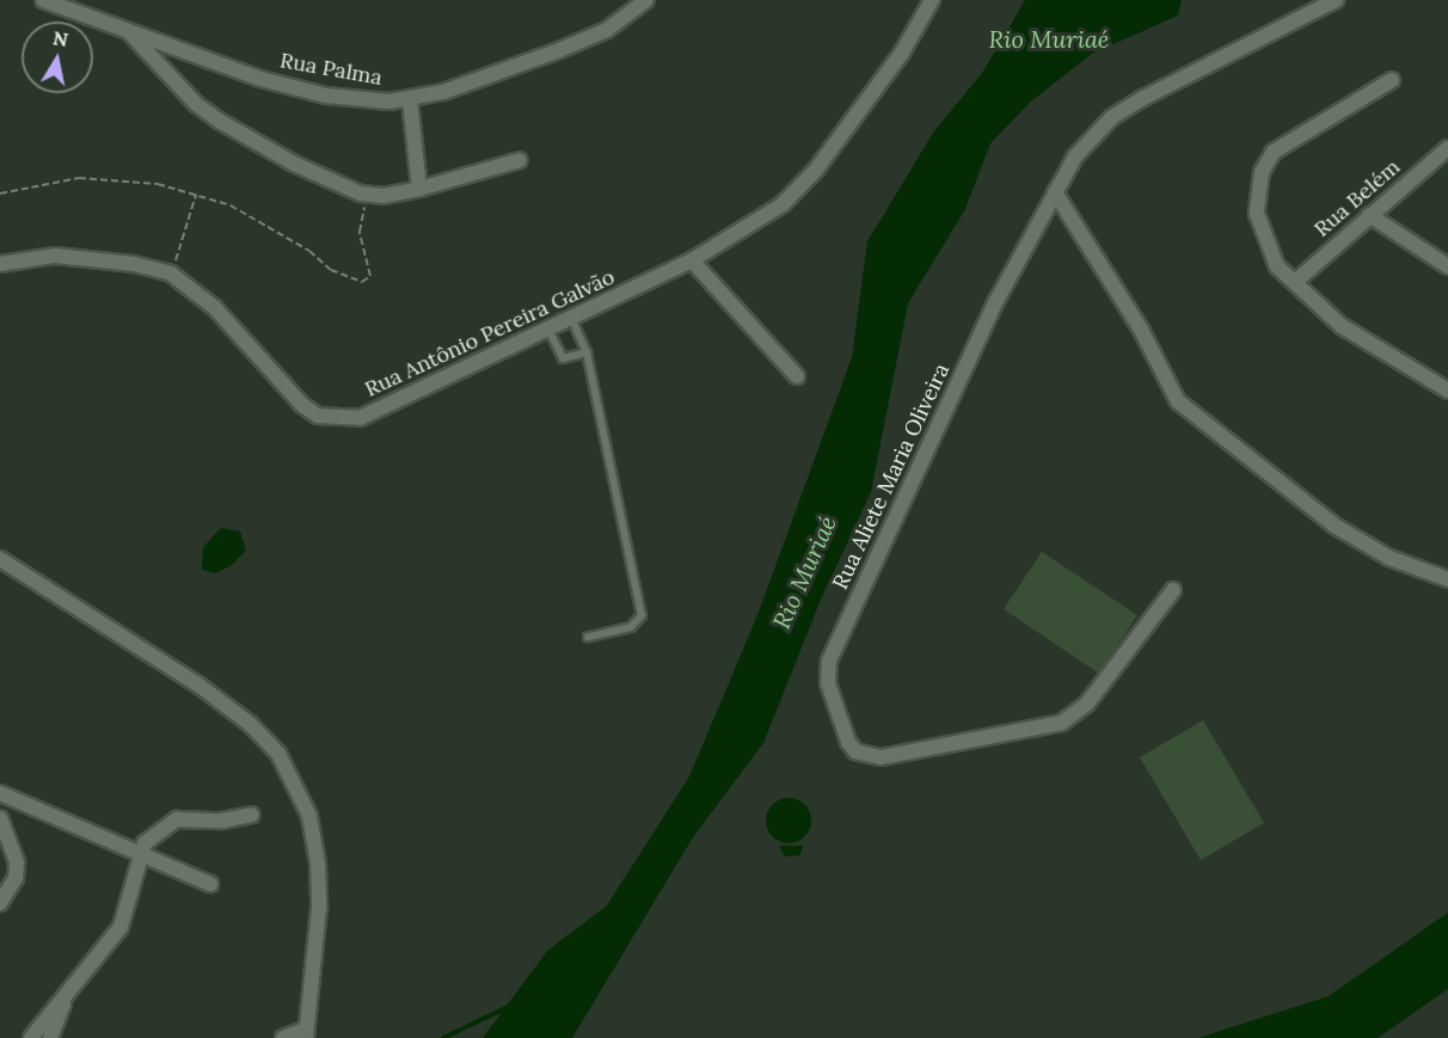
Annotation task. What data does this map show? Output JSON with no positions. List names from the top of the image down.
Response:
{
  "streets": {
    "street": [
      "Rua Palma",
      "Rua Belém",
      "Rua Antônio Pereira Galvão",
      "Rua Aliete Maria Oliveira"
    ]
  },
  "water": ["Rio Muriaé"],
  "north": "top"
}
